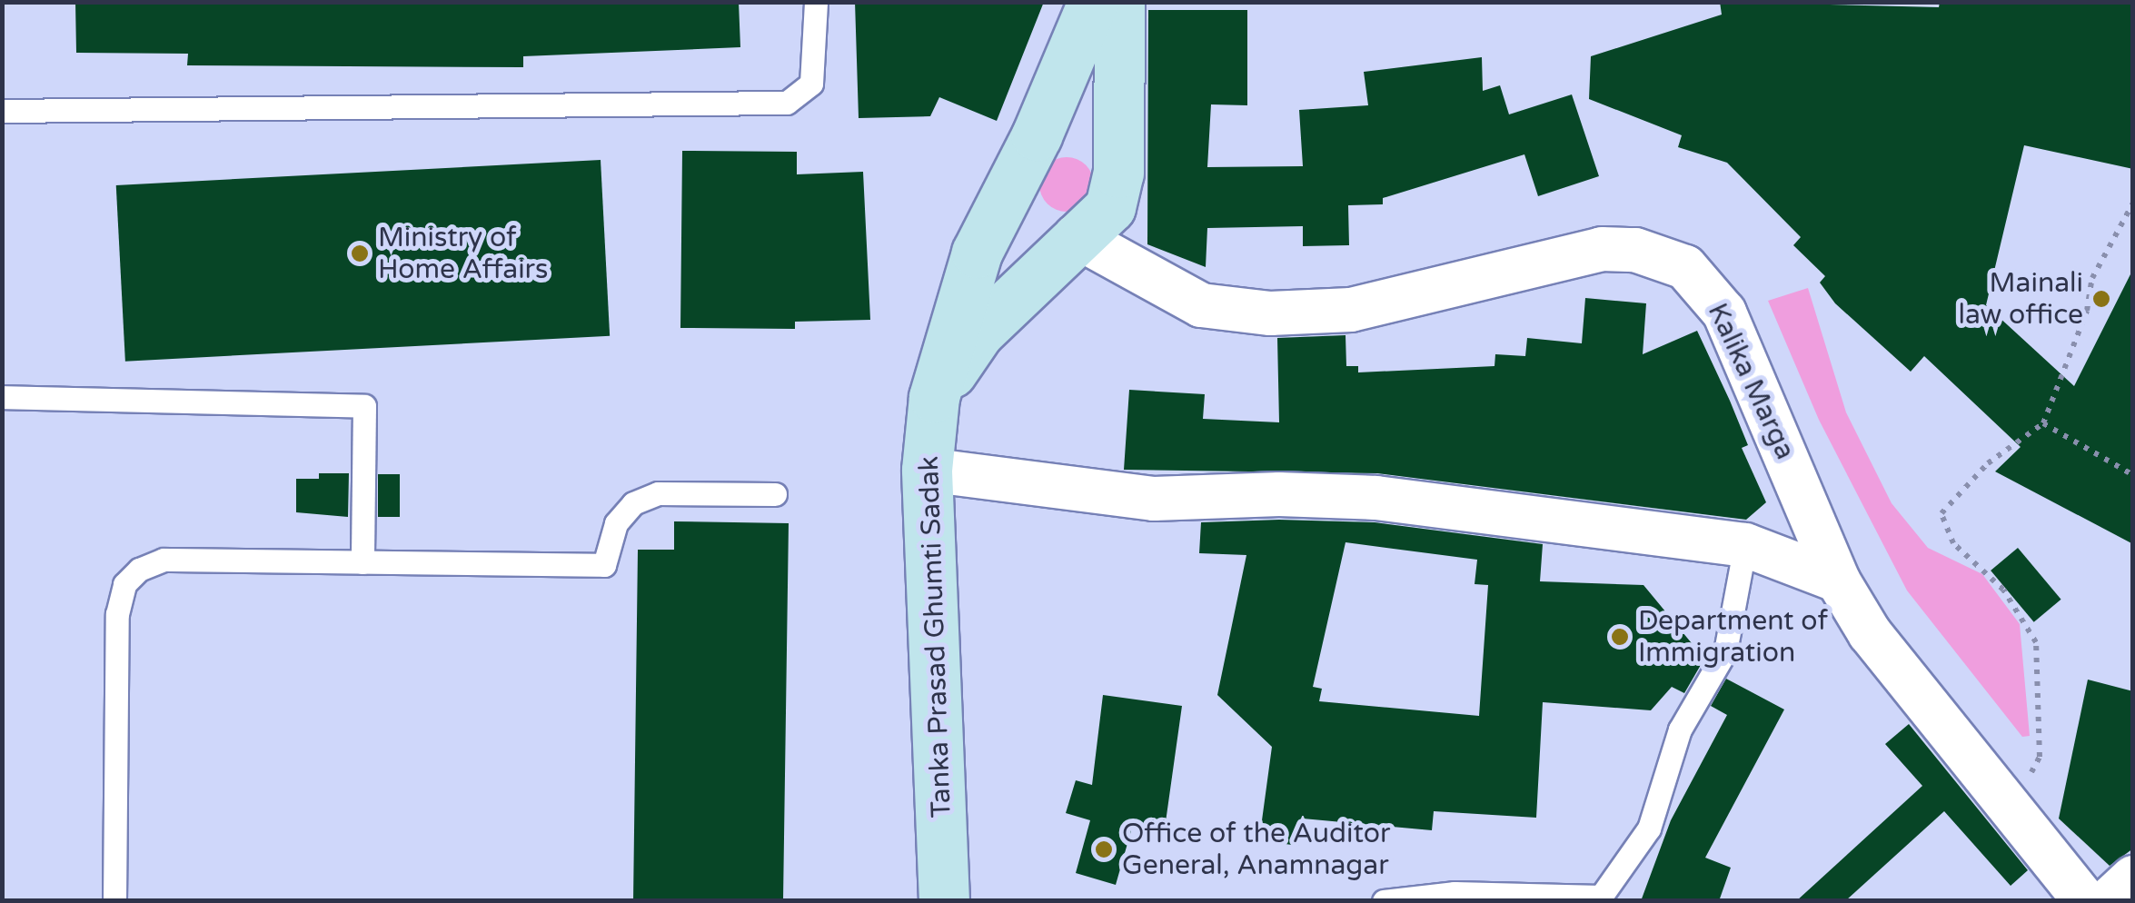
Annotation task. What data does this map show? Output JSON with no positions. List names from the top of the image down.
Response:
{
  "streets": {
    "street": ["Kalika Marga", "Tanka Prasad Ghumti Sadak"]
  },
  "crossings": [
    ["Kalika Marga", "Tanka Prasad Ghumti Sadak"]
  ],
  "places": [
    "Ministry of Home Affairs",
    "Mainali law office",
    "Department of Immigration",
    "Office of the Auditor General, Anamnagar"
  ]
}
